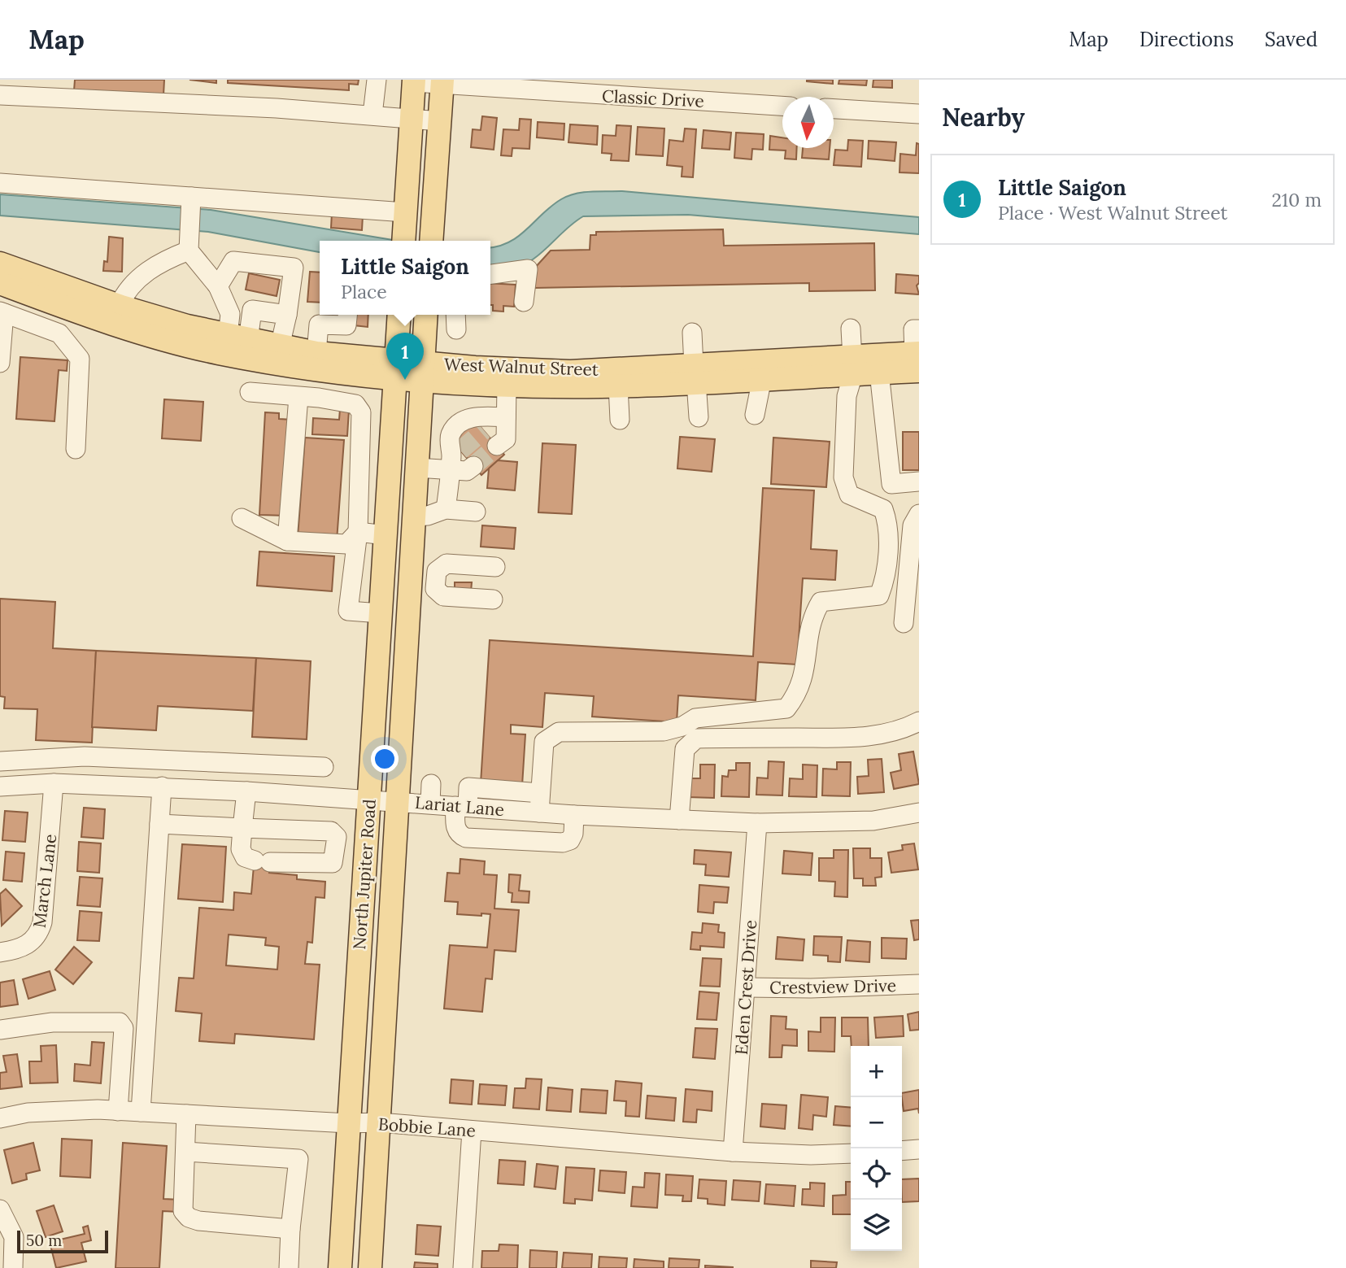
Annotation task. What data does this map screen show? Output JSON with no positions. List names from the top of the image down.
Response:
{
  "streets": {
    "main road": ["West Walnut Street", "North Jupiter Road"],
    "street": [
      "Classic Drive",
      "Lariat Lane",
      "March Lane",
      "Crestview Drive",
      "Eden Crest Drive",
      "Bobbie Lane"
    ]
  },
  "crossings": [
    ["West Walnut Street", "North Jupiter Road"],
    ["Lariat Lane", "North Jupiter Road"],
    ["Lariat Lane", "March Lane"],
    ["Lariat Lane", "Eden Crest Drive"],
    ["North Jupiter Road", "Bobbie Lane"],
    ["Crestview Drive", "Eden Crest Drive"],
    ["Eden Crest Drive", "Bobbie Lane"]
  ],
  "scale_bar": "50 m",
  "north": "bottom",
  "page": {
    "header": "Map",
    "nav": ["Map", "Directions", "Saved"],
    "heading": "Nearby",
    "list": [
      {
        "mark": "1",
        "name": "Little Saigon",
        "note": "Place · West Walnut Street",
        "value": "210 m"
      }
    ],
    "popup": ["Little Saigon", "Place"],
    "pins": "1",
    "map_buttons": ["+", "−"],
    "scale": "50 m"
  }
}
